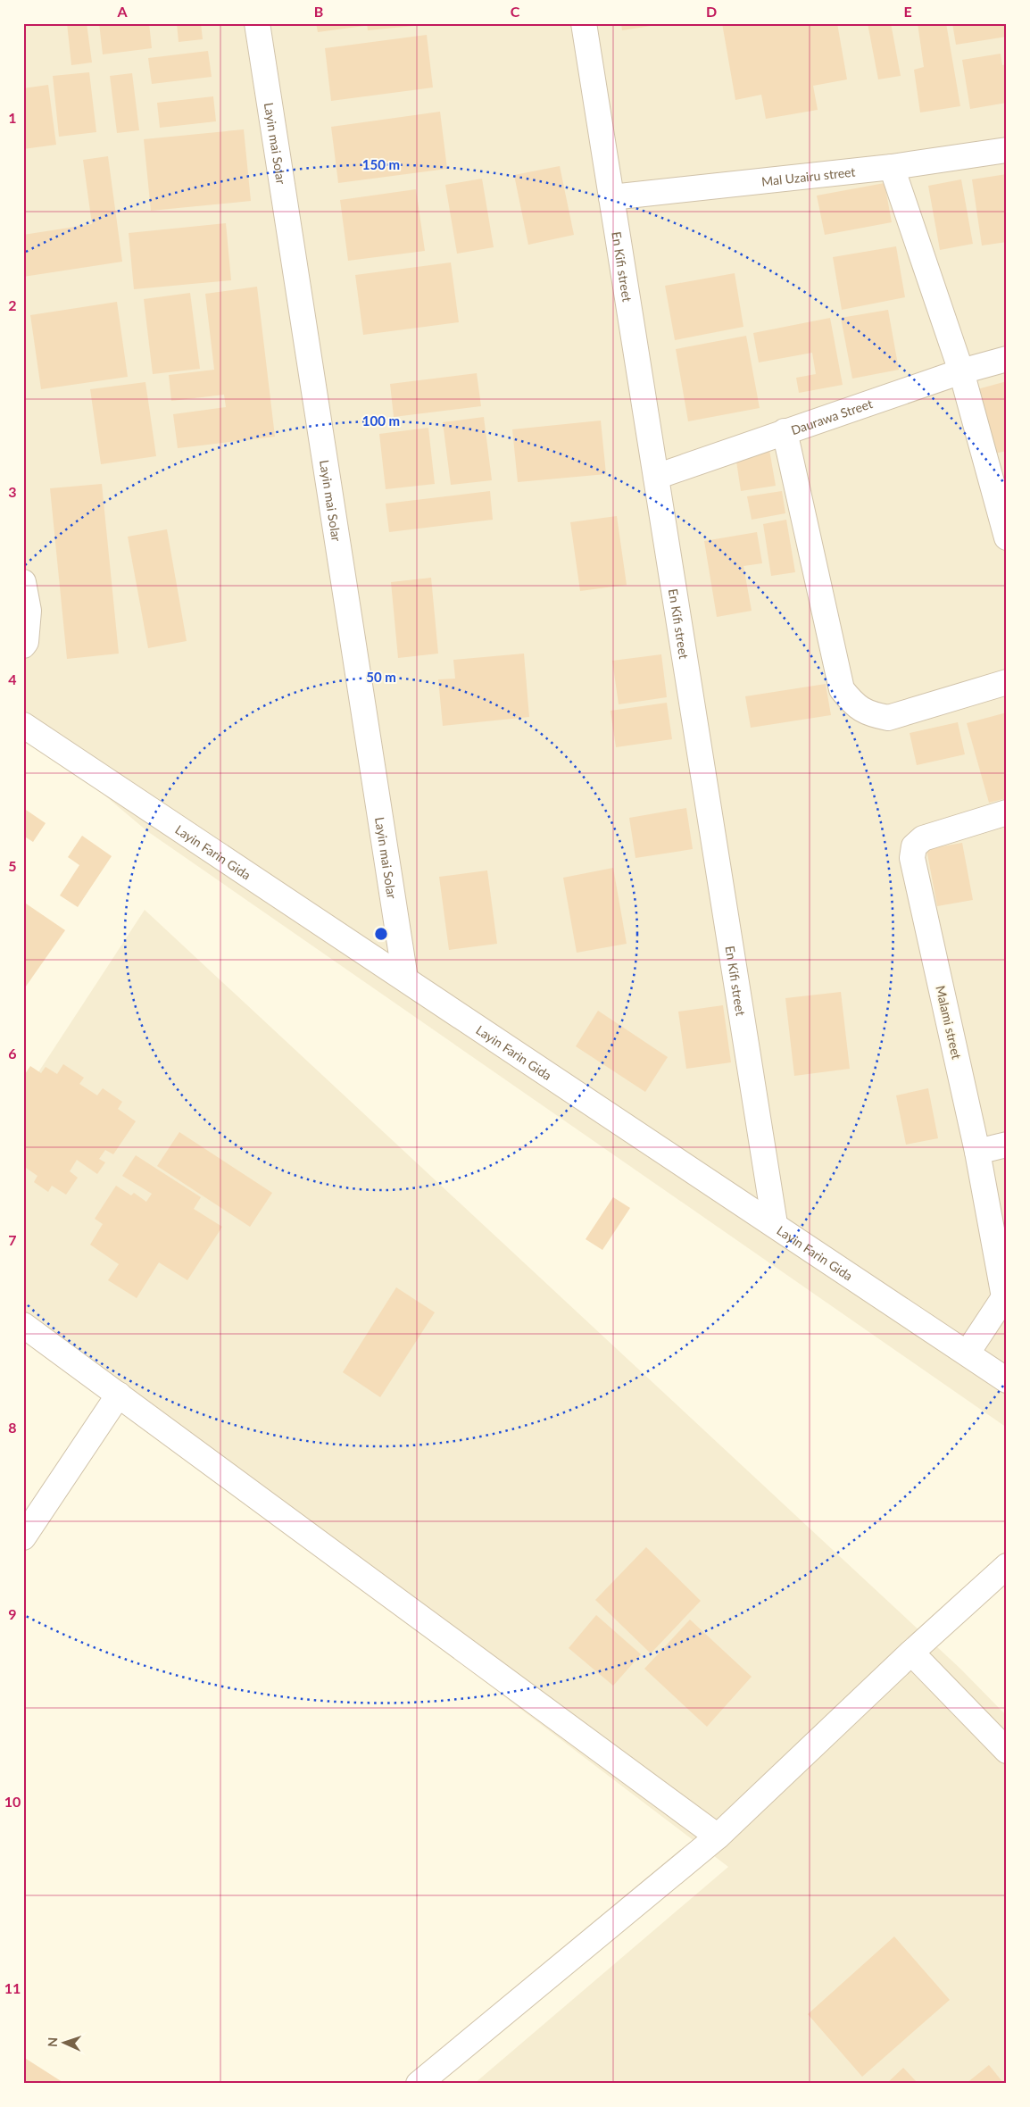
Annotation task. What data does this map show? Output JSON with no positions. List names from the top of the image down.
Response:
{
  "streets": {
    "street": [
      "Layin mai Solar",
      "Mal Uzairu street",
      "En Kifi street",
      "Daurawa Street",
      "Layin Farin Gida",
      "Malami street"
    ]
  },
  "crossings": [
    ["Layin mai Solar", "Layin Farin Gida"],
    ["Mal Uzairu street", "En Kifi street"],
    ["En Kifi street", "Daurawa Street"],
    ["En Kifi street", "Layin Farin Gida"]
  ],
  "north": "left",
  "grid": {
    "columns": [
      "A",
      "B",
      "C",
      "D",
      "E"
    ],
    "rows": [
      "1",
      "2",
      "3",
      "4",
      "5",
      "6",
      "7",
      "8",
      "9",
      "10",
      "11"
    ]
  },
  "rings": ["150 m", "100 m", "50 m"]
}
